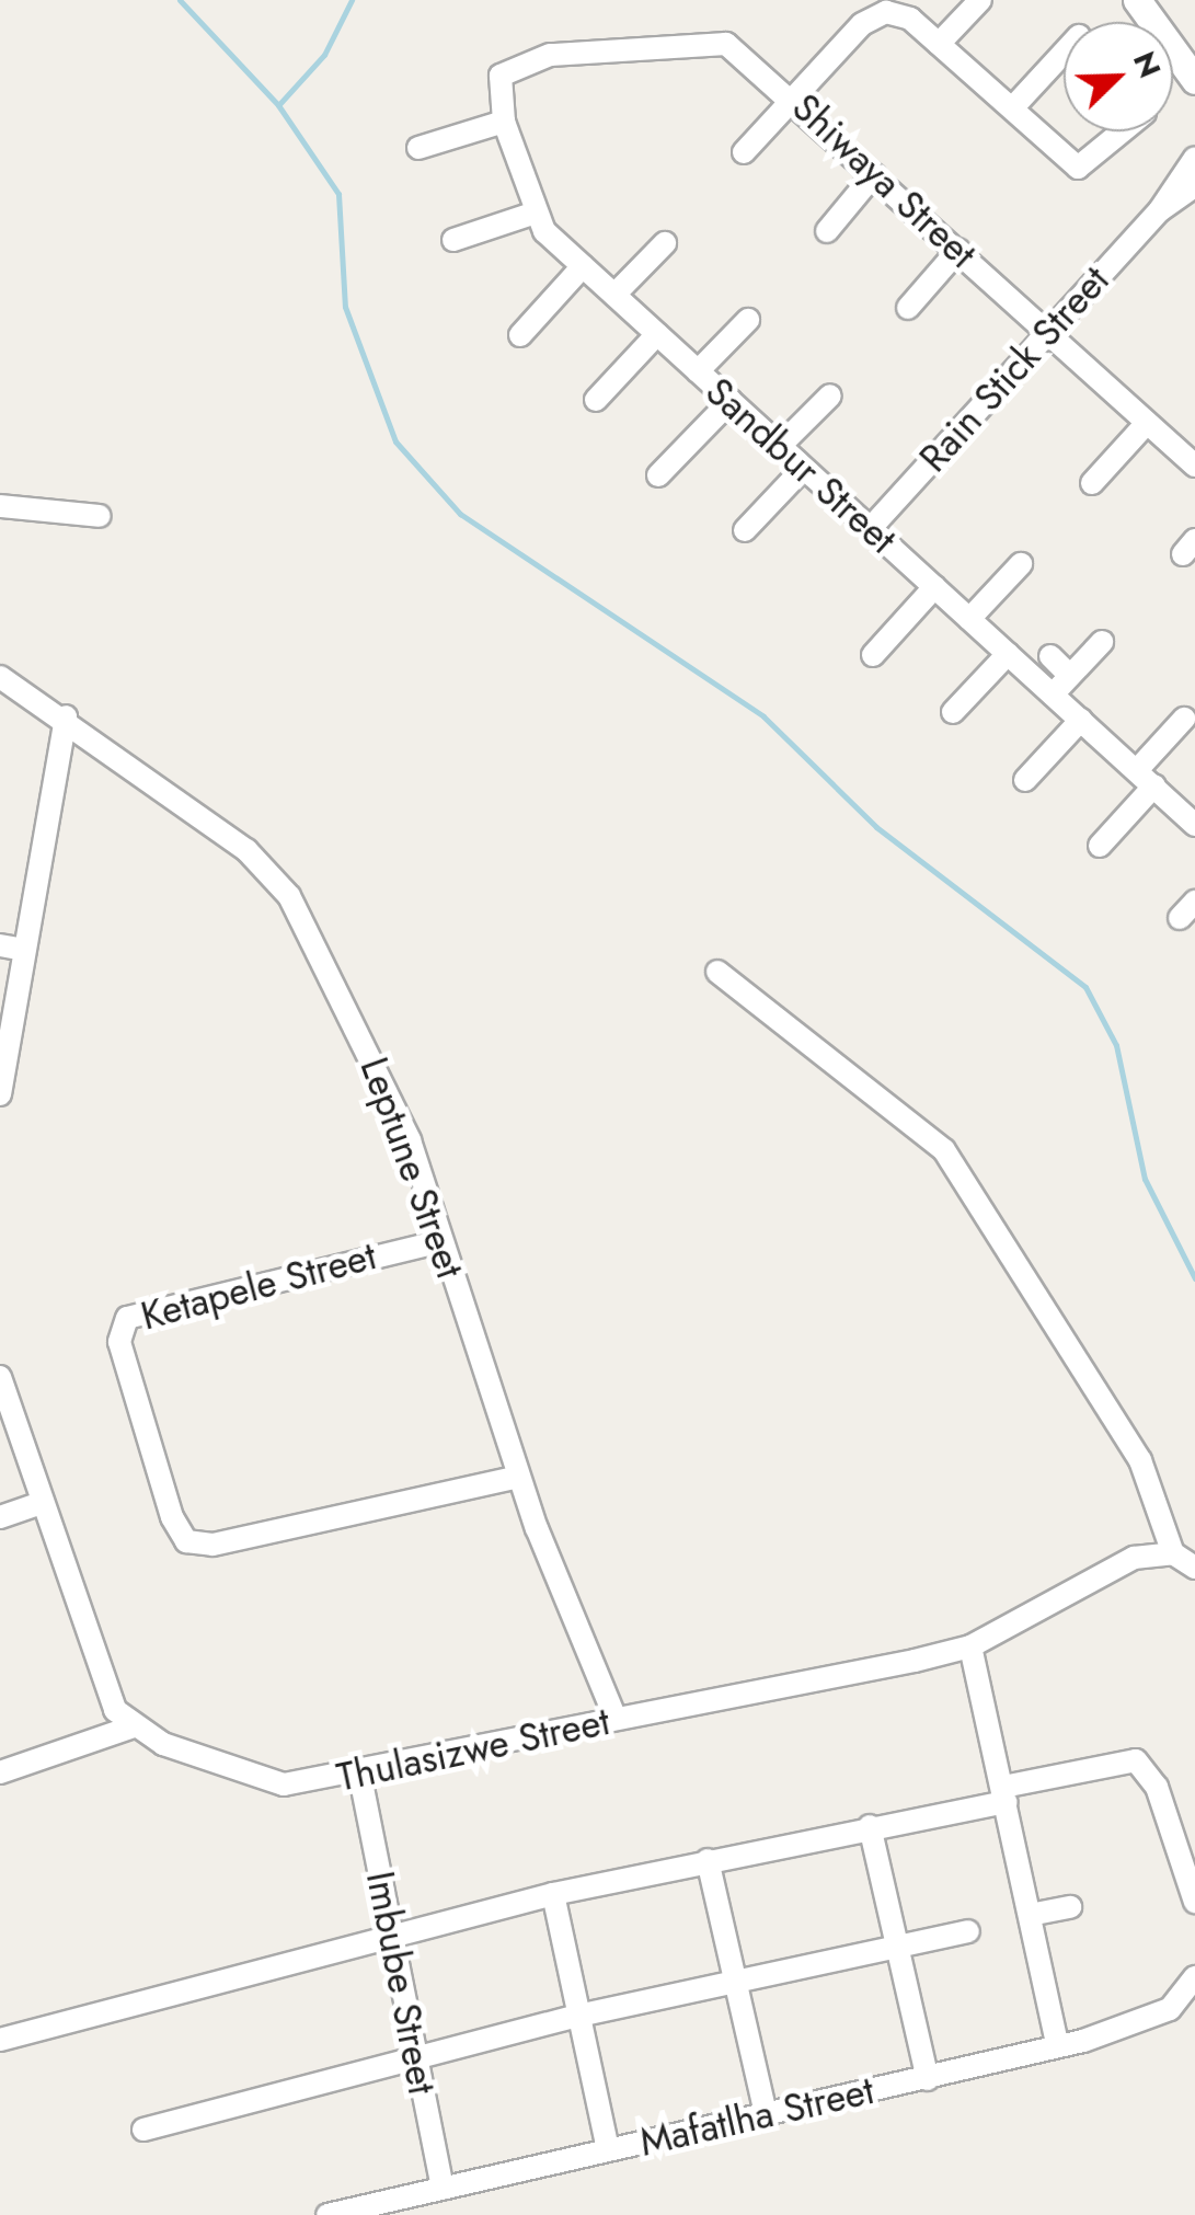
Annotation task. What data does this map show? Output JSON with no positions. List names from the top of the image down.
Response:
{
  "streets": {
    "street": [
      "Shiwaya Street",
      "Rain Stick Street",
      "Sandbur Street",
      "Leptune Street",
      "Ketapele Street",
      "Thulasizwe Street",
      "Imbube Street",
      "Mafatlha Street"
    ]
  },
  "crossings": [
    ["Shiwaya Street", "Rain Stick Street"],
    ["Shiwaya Street", "Sandbur Street"],
    ["Rain Stick Street", "Sandbur Street"],
    ["Leptune Street", "Ketapele Street"],
    ["Leptune Street", "Thulasizwe Street"],
    ["Thulasizwe Street", "Imbube Street"],
    ["Imbube Street", "Mafatlha Street"]
  ],
  "north": "top right"
}
